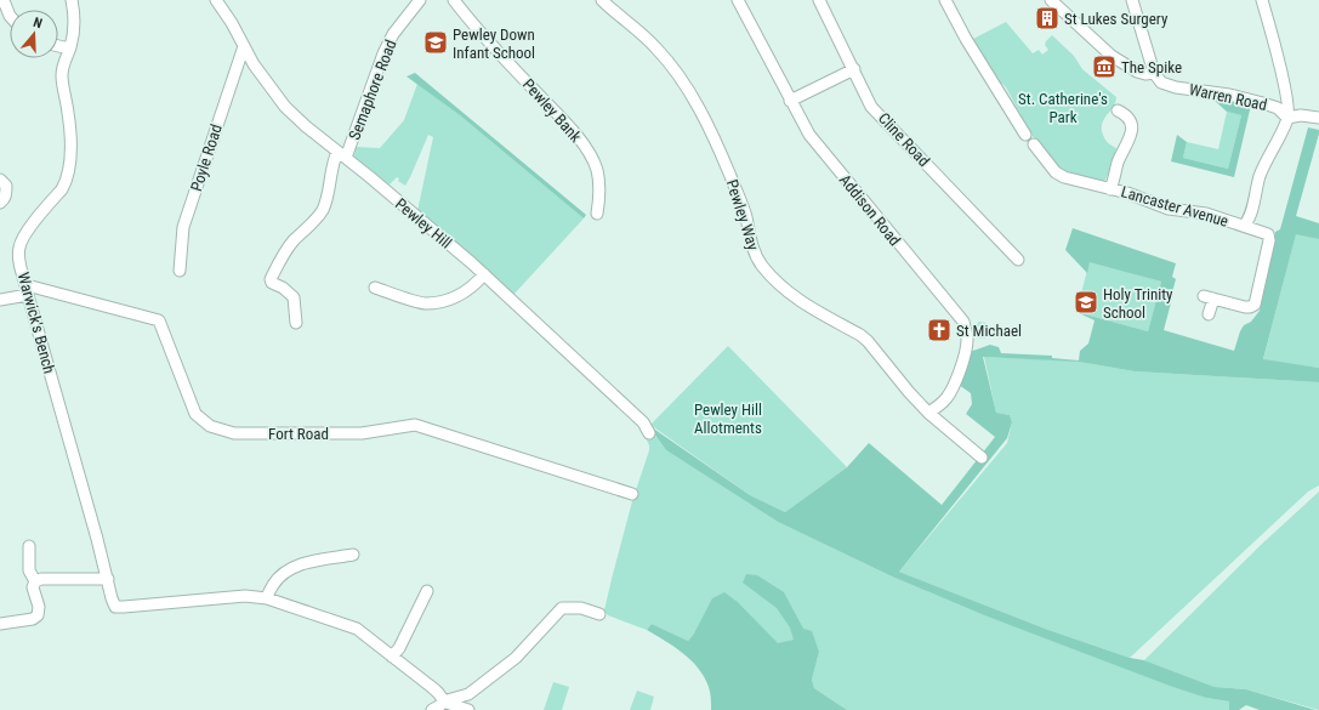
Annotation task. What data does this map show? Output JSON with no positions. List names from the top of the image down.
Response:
{
  "streets": {
    "street": [
      "Semaphore Road",
      "Warren Road",
      "Pewley Bank",
      "Cline Road",
      "Poyle Road",
      "Lancaster Avenue",
      "Addison Road",
      "Pewley Way",
      "Pewley Hill",
      "Warwick's Bench",
      "Fort Road"
    ]
  },
  "crossings": [
    ["Semaphore Road", "Pewley Hill"],
    ["Warren Road", "Lancaster Avenue"],
    ["Poyle Road", "Pewley Hill"],
    ["Addison Road", "Pewley Way"],
    ["Warwick's Bench", "Fort Road"]
  ],
  "parks": ["St. Catherine's Park", "Pewley Hill Allotments"],
  "places": {
    "building": ["St Lukes Surgery"],
    "school or university": ["Pewley Down Infant School", "Holy Trinity School"],
    "museum": ["The Spike"],
    "church": ["St Michael"]
  },
  "north": "top"
}
